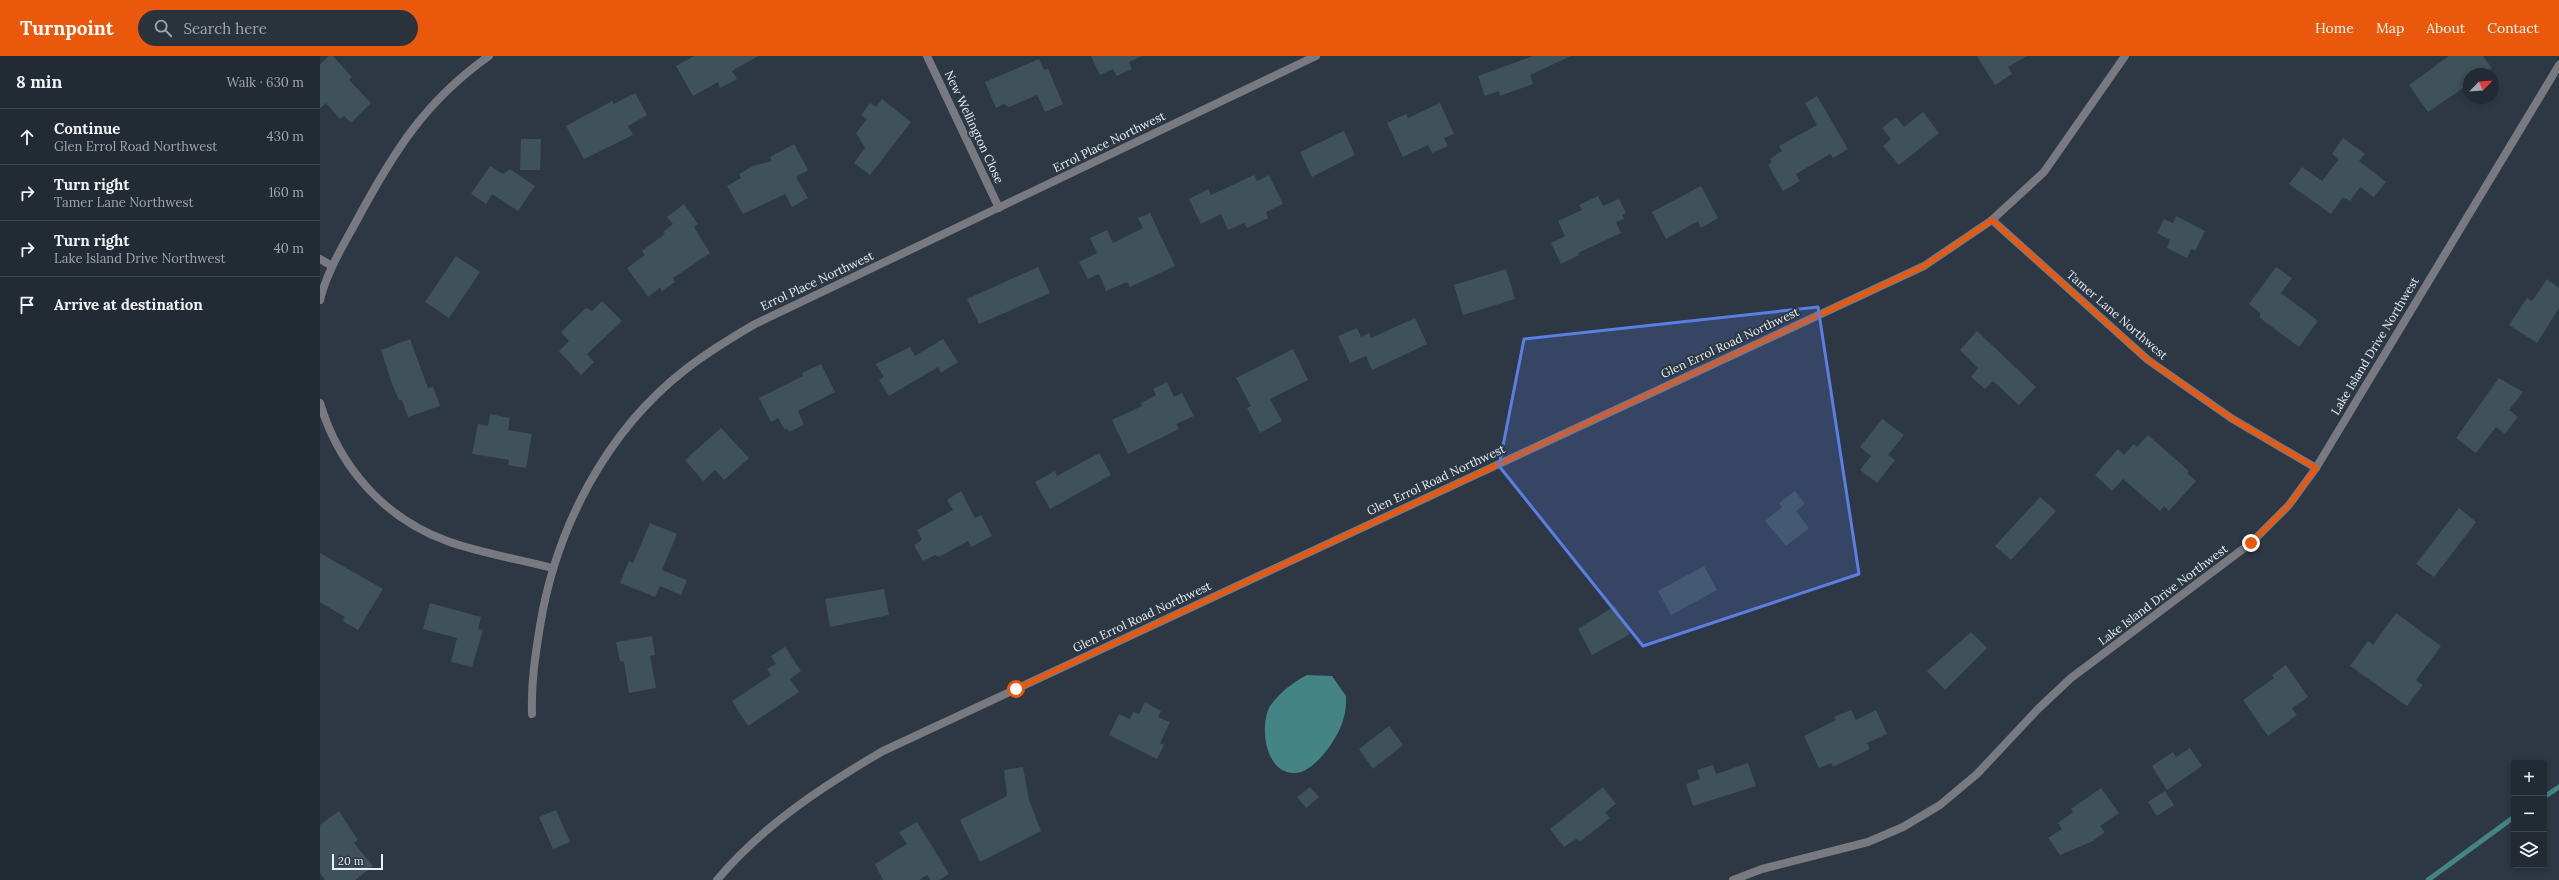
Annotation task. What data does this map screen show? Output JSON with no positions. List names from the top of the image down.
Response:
{
  "streets": {
    "street": [
      "New Wellington Close",
      "Errol Place Northwest",
      "Tamer Lane Northwest",
      "Glen Errol Road Northwest",
      "Lake Island Drive Northwest"
    ]
  },
  "crossings": [
    ["New Wellington Close", "Errol Place Northwest"],
    ["Tamer Lane Northwest", "Glen Errol Road Northwest"],
    ["Tamer Lane Northwest", "Lake Island Drive Northwest"]
  ],
  "scale_bar": "20 m",
  "north": "top right",
  "page": {
    "header": "Turnpoint",
    "search": "Search here",
    "nav": [
      "Home",
      "Map",
      "About",
      "Contact"
    ],
    "heading": ["8 min", "Walk · 630 m"],
    "list": [
      ["Continue", "Glen Errol Road Northwest", "430 m"],
      ["Turn right", "Tamer Lane Northwest", "160 m"],
      ["Turn right", "Lake Island Drive Northwest", "40 m"],
      "Arrive at destination"
    ],
    "map_buttons": ["+", "−"],
    "scale": "20 m"
  }
}
